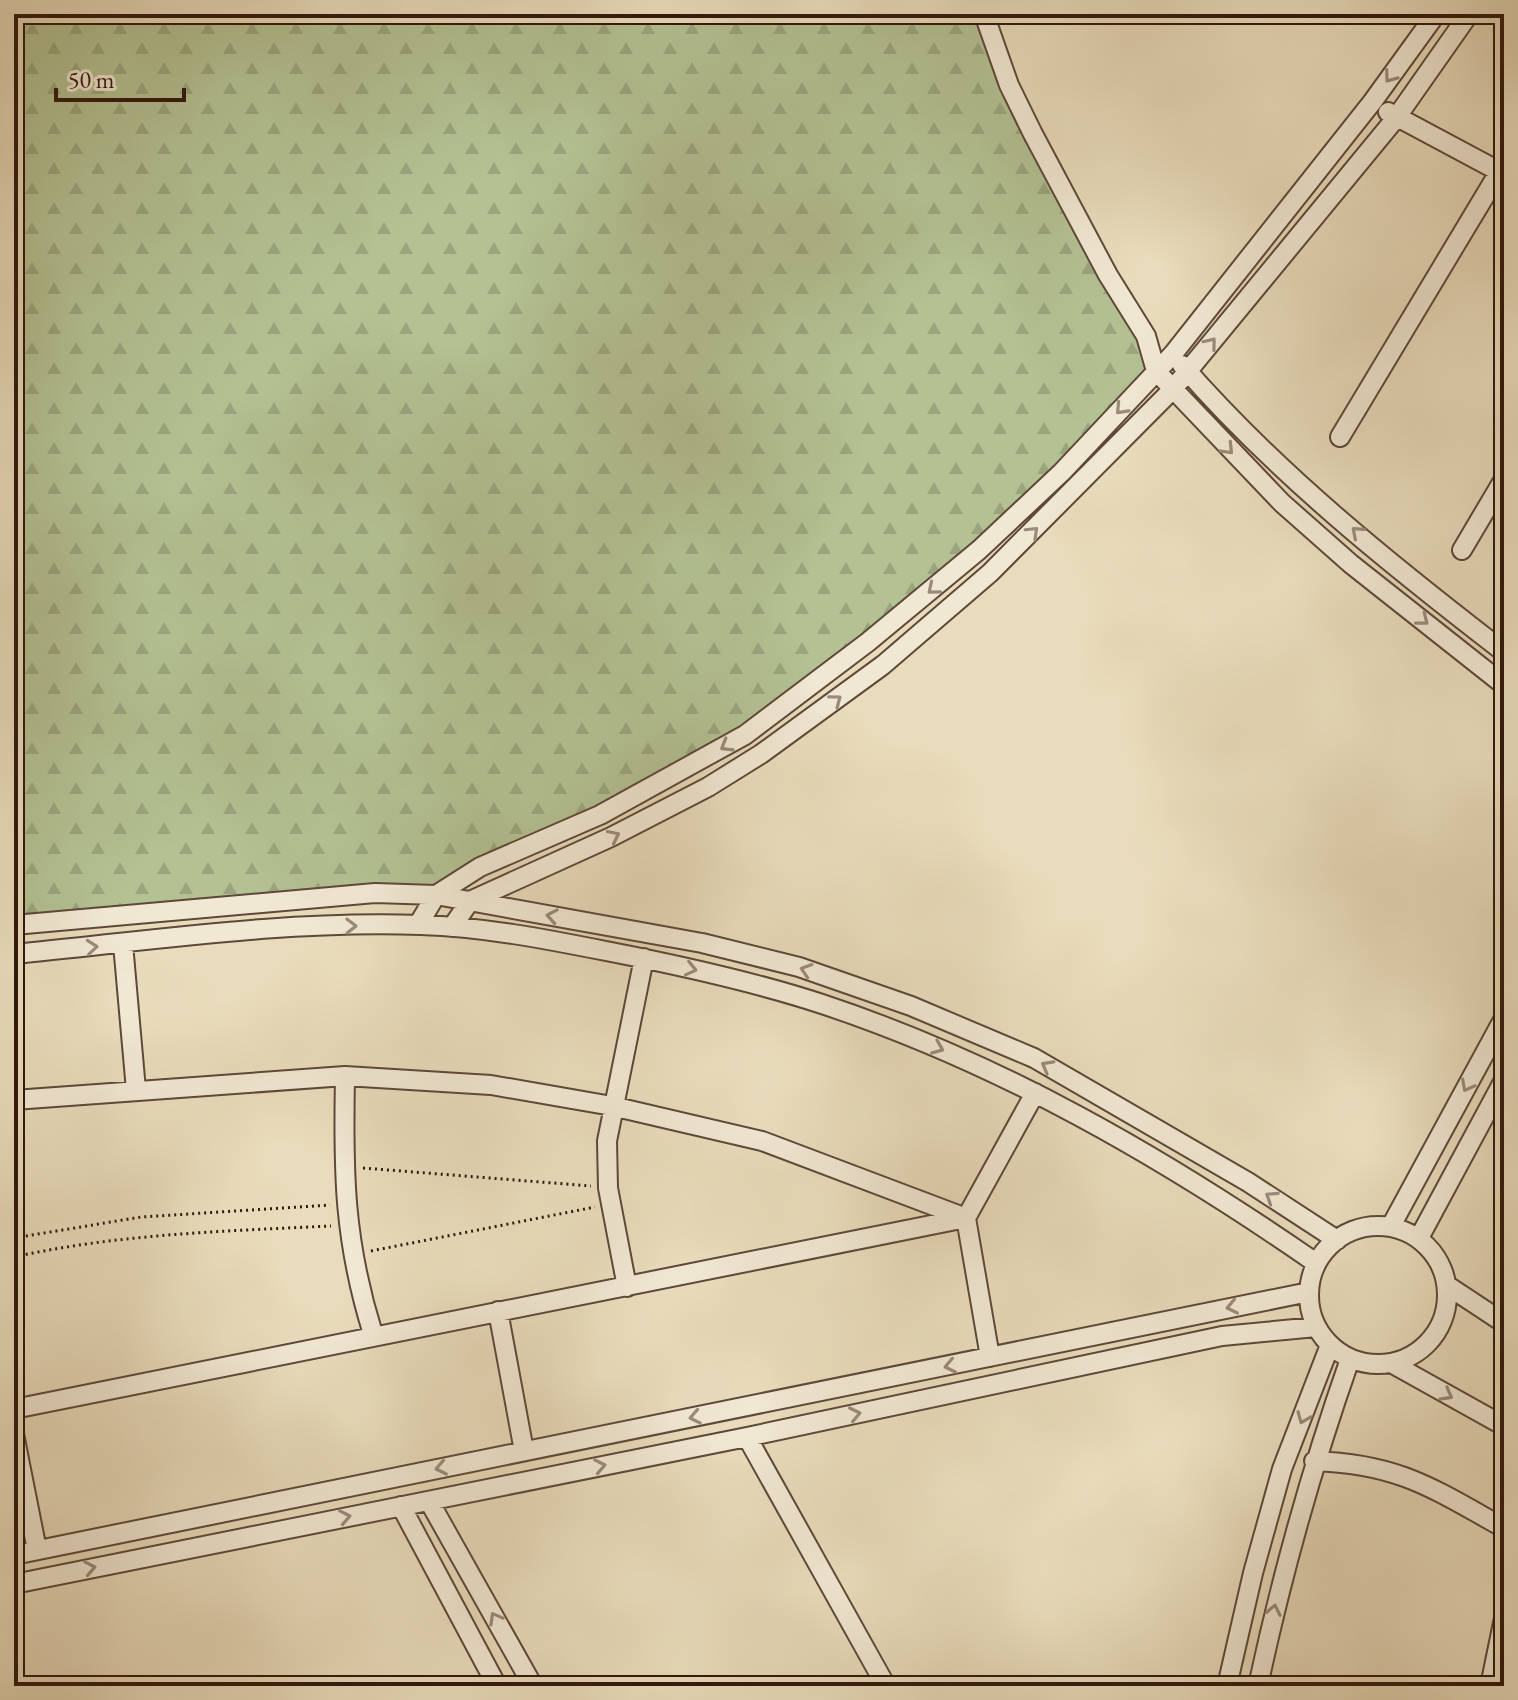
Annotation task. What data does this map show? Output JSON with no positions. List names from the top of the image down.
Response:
{
  "scale_bar": "50 m"
}
